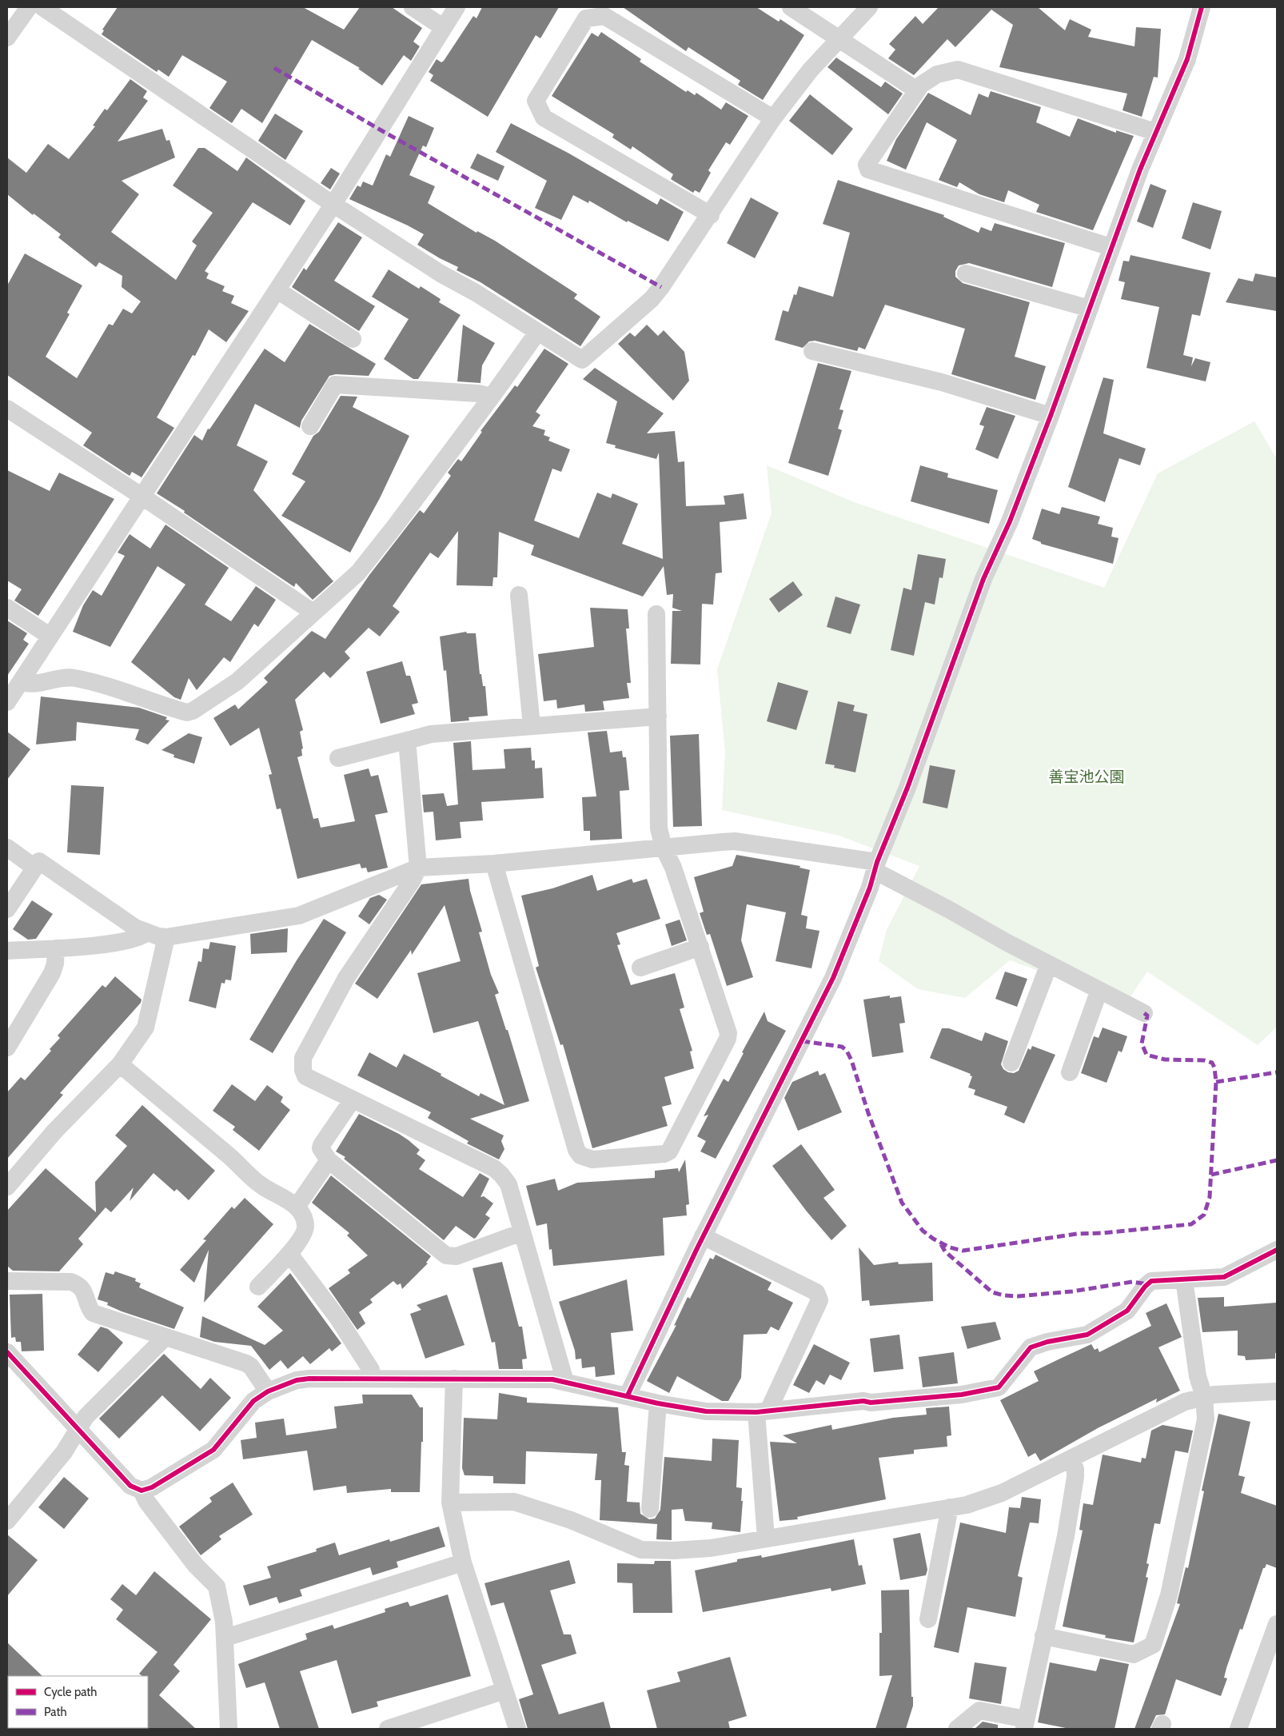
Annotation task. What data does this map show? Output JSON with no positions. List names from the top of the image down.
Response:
{
  "parks": ["善宝池公園"],
  "legend": ["Cycle path", "Path"]
}
